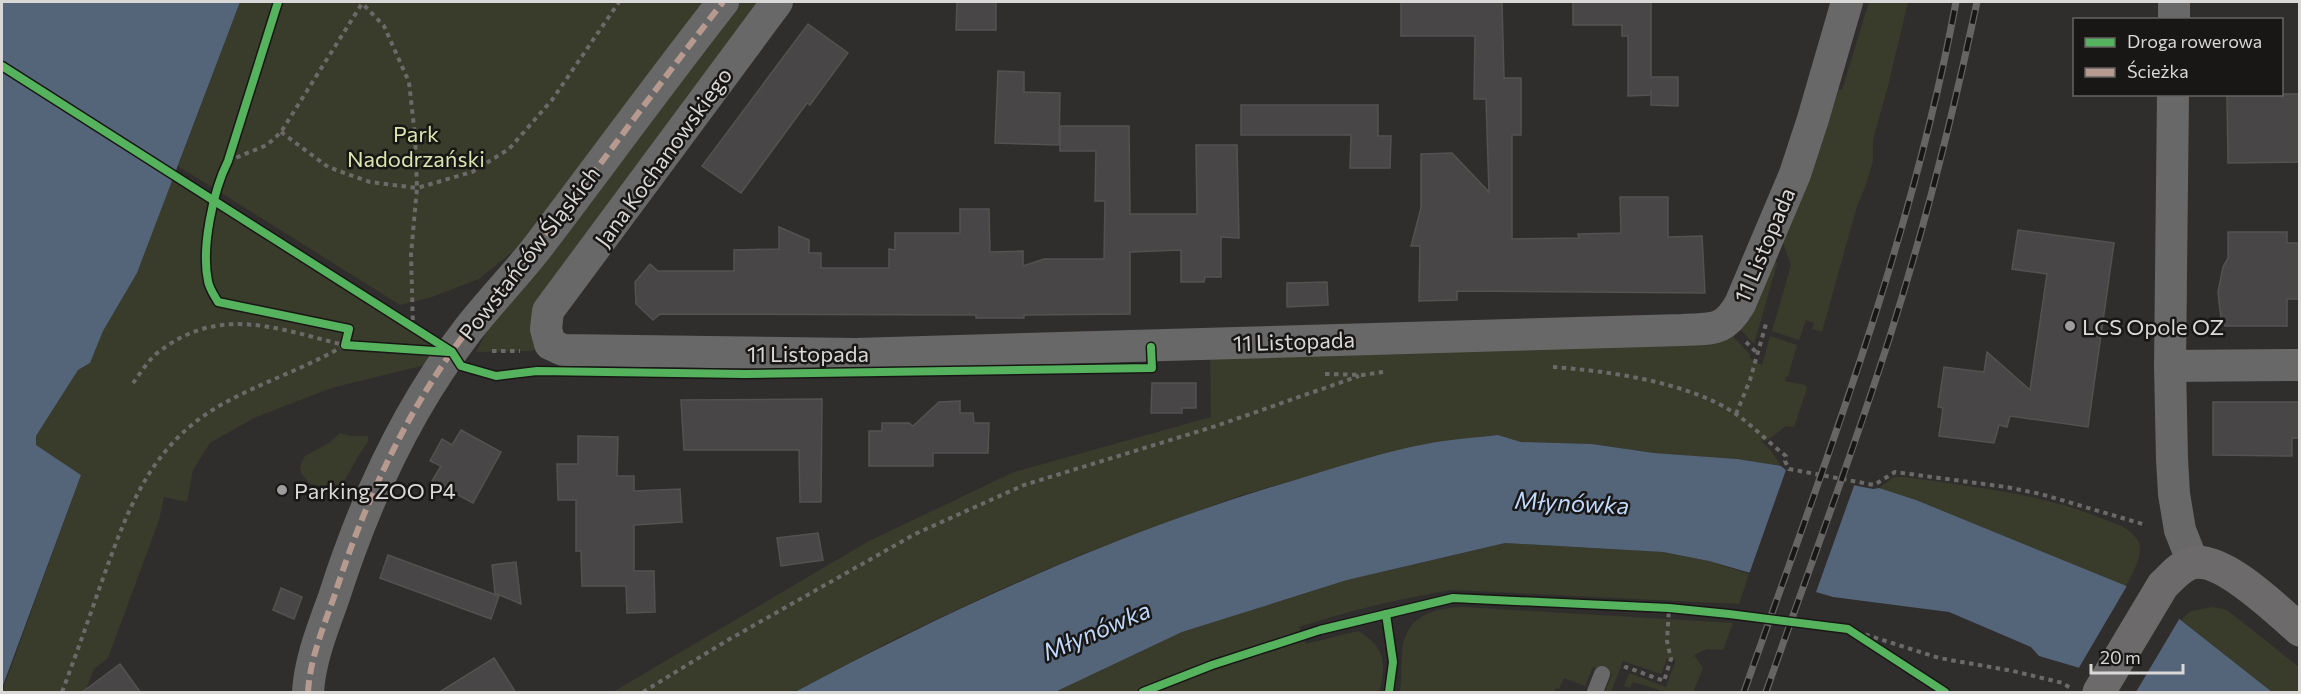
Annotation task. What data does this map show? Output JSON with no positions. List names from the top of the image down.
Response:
{
  "streets": {
    "street": ["Jana Kochanowskiego", "11 Listopada", "Powstańców Śląskich"]
  },
  "crossings": [
    ["Jana Kochanowskiego", "11 Listopada"]
  ],
  "water": ["Młynówka"],
  "parks": ["Park Nadodrzański"],
  "places": ["LCS Opole OZ", "Parking ZOO P4"],
  "legend": ["Droga rowerowa", "Ścieżka"],
  "scale_bar": "20 m"
}
